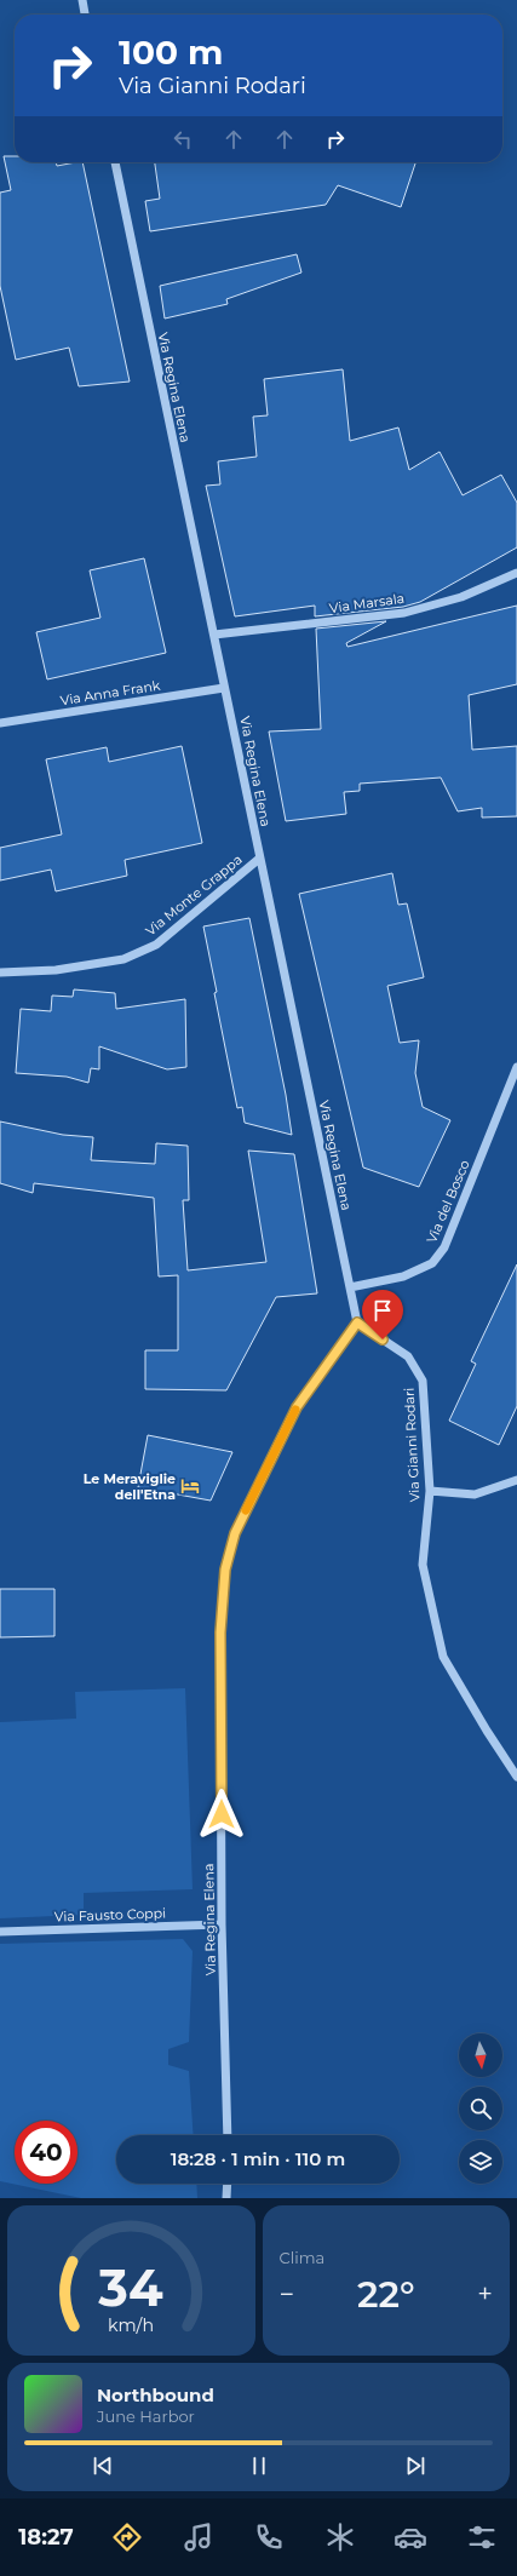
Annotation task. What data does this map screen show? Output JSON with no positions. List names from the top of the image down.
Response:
{
  "streets": {
    "street": [
      "Via Regina Elena",
      "Via Marsala",
      "Via Anna Frank",
      "Via Monte Grappa",
      "Via del Bosco",
      "Via Gianni Rodari",
      "Via Fausto Coppi"
    ]
  },
  "crossings": [
    ["Via Regina Elena", "Via Marsala"],
    ["Via Regina Elena", "Via Anna Frank"],
    ["Via Regina Elena", "Via Monte Grappa"],
    ["Via Regina Elena", "Via del Bosco"],
    ["Via Regina Elena", "Via Gianni Rodari"],
    ["Via Regina Elena", "Via Fausto Coppi"]
  ],
  "places": {
    "hotel": ["Le Meraviglie dell'Etna"]
  },
  "north": "bottom",
  "page": {
    "turn": ["100 m", "Via Gianni Rodari"],
    "limit": "40",
    "trip": "18:28 · 1 min · 110 m",
    "tile": "Clima",
    "heat": ["−", "22°", "+"],
    "song": ["Northbound", "June Harbor"],
    "tabs": "18:27",
    "gauge": ["34", "km/h"]
  }
}
